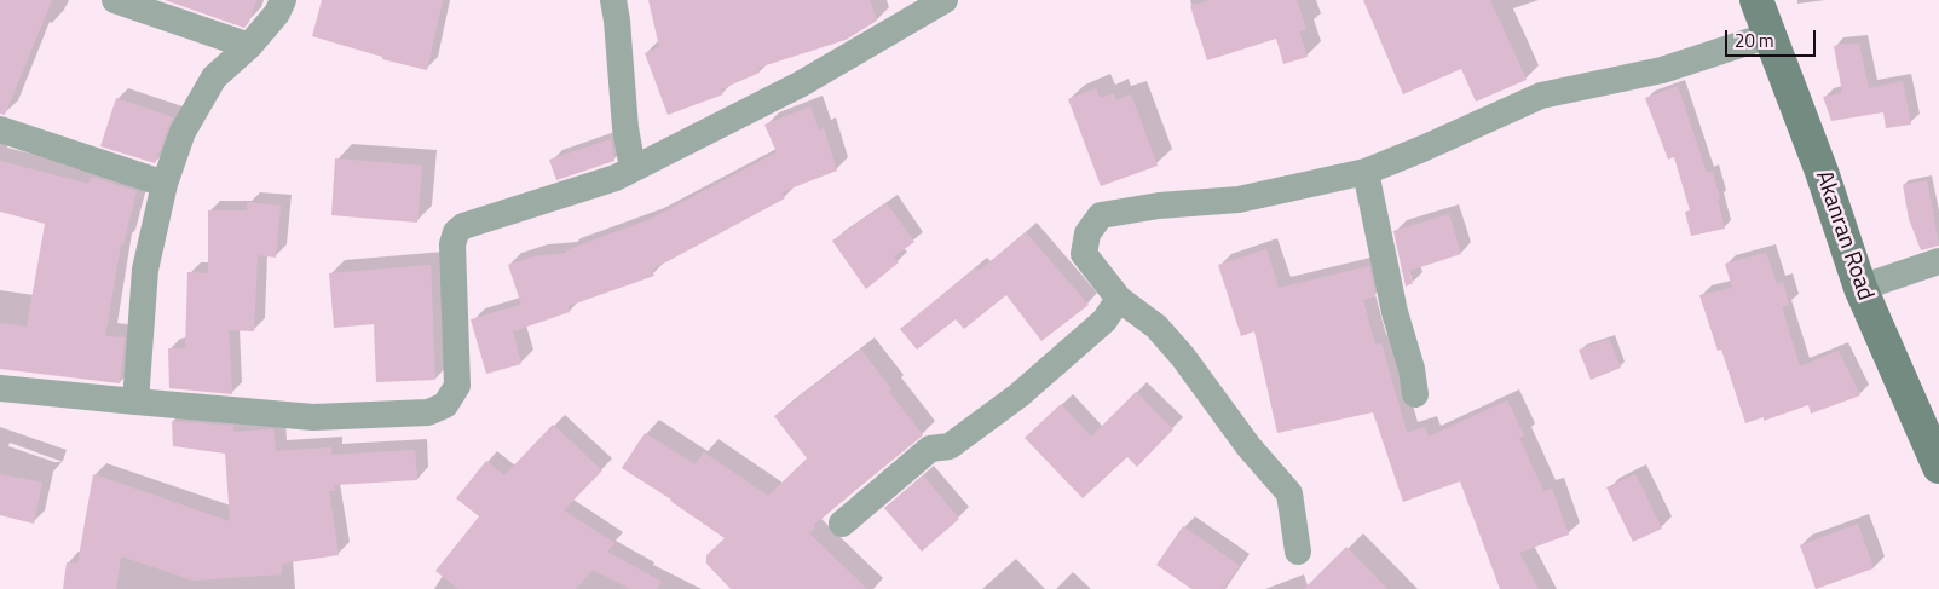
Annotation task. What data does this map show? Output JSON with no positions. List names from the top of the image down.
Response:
{
  "streets": {
    "main road": ["Akanran Road"]
  },
  "scale_bar": "20 m"
}
